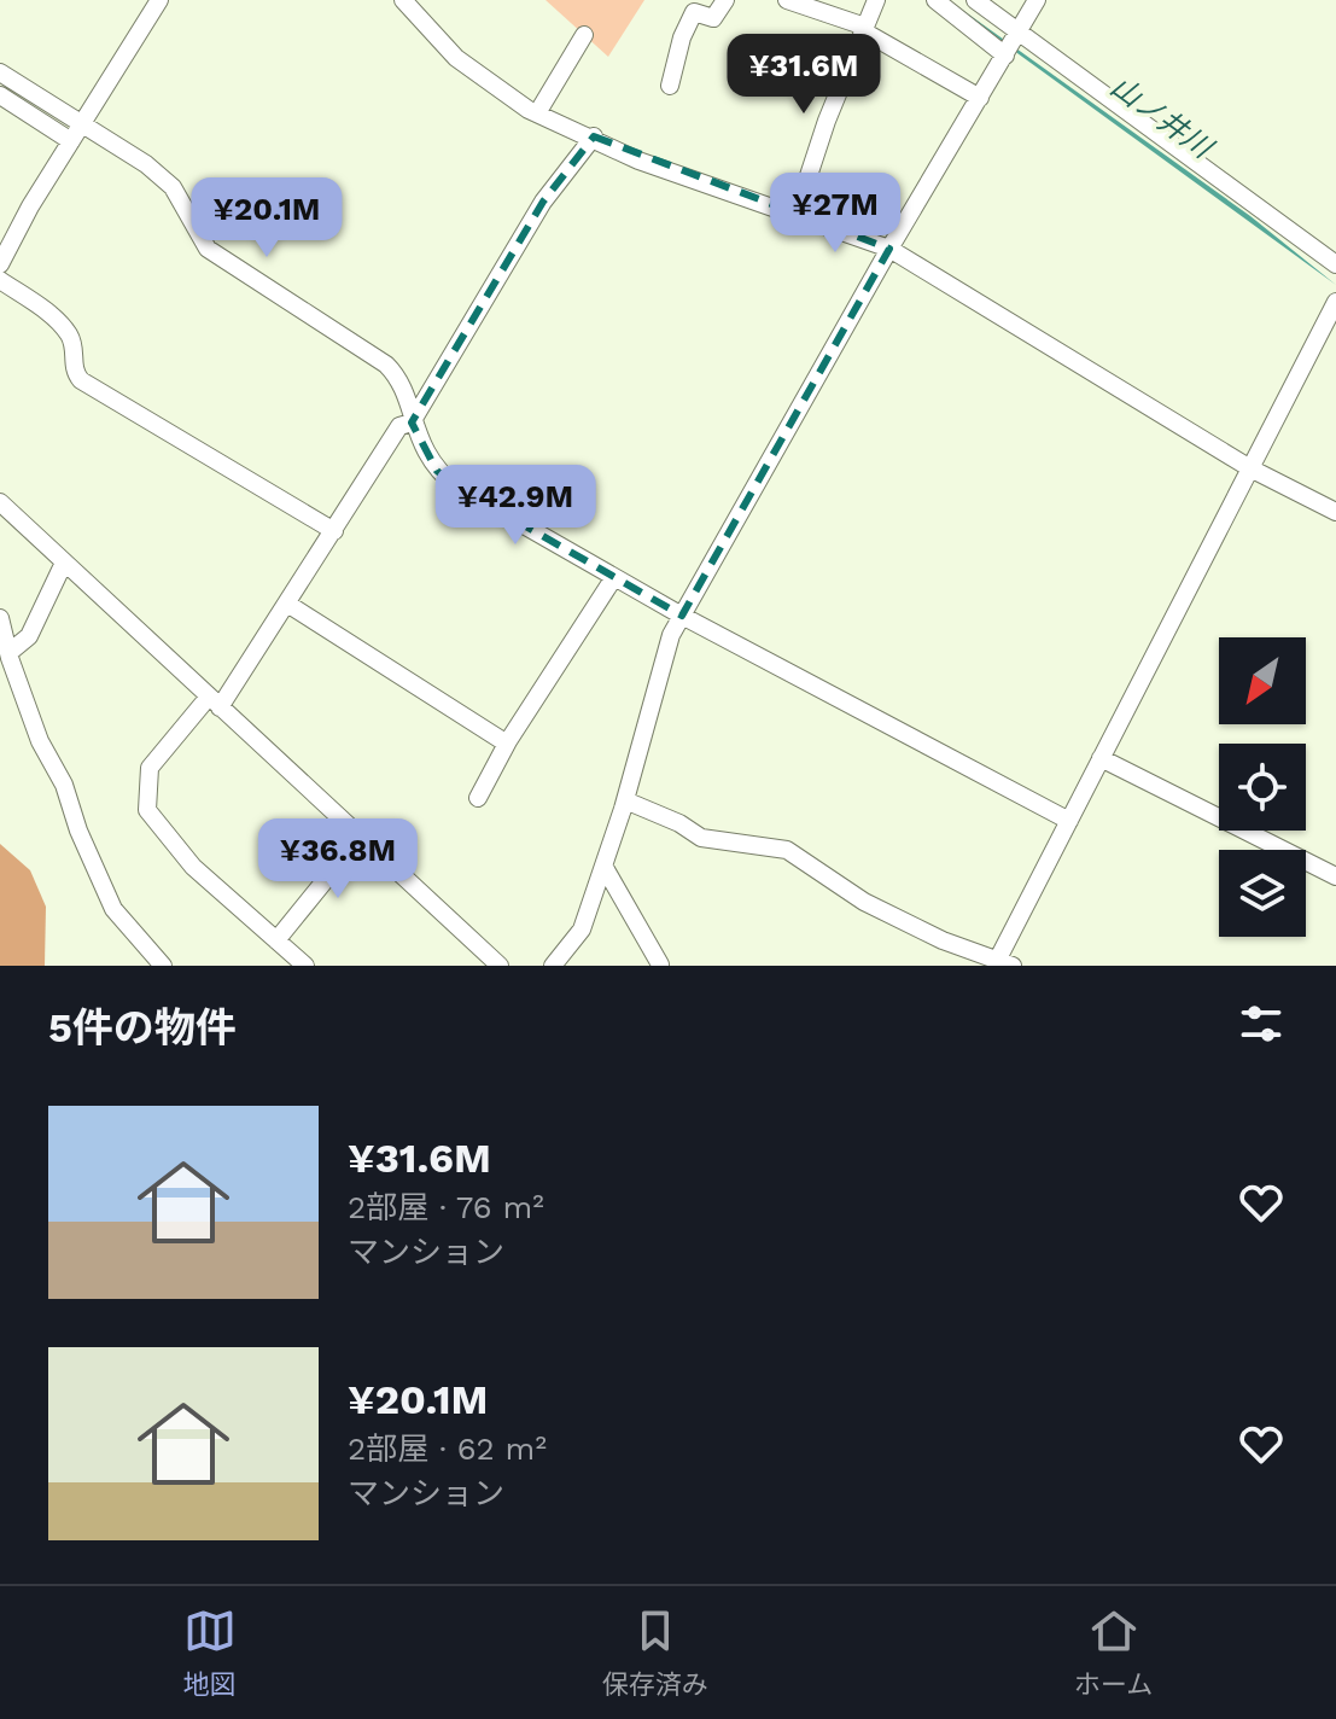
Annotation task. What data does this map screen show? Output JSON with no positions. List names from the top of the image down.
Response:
{
  "water": ["山ノ井川"],
  "north": "bottom left",
  "page": {
    "price": [
      "¥31.6M",
      "¥27M",
      "¥20.1M",
      "¥42.9M",
      "¥36.8M"
    ],
    "heading": "5件の物件",
    "list": [
      {
        "name": "¥31.6M",
        "note": "2部屋 · 76 m² · マンション"
      },
      {
        "name": "¥20.1M",
        "note": "2部屋 · 62 m² · マンション"
      }
    ],
    "tabs": ["地図", "保存済み", "ホーム"]
  }
}
